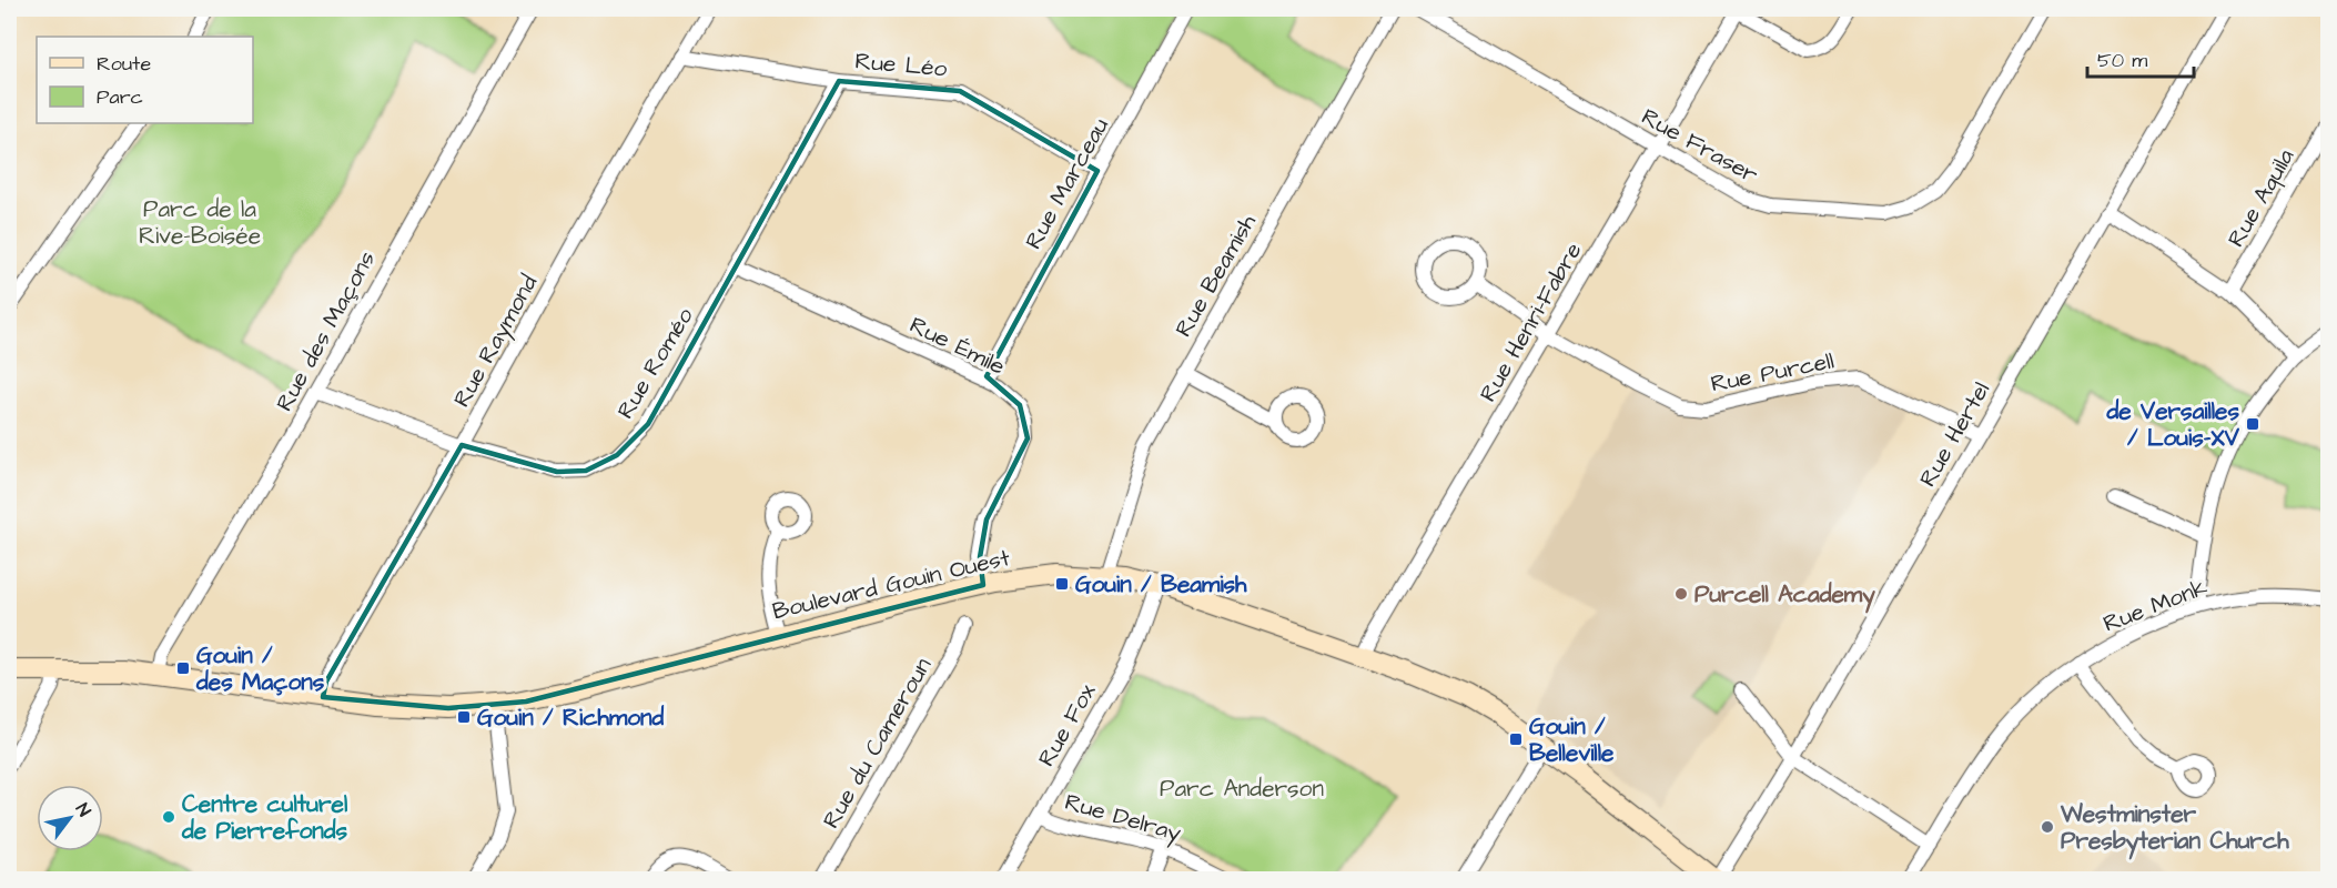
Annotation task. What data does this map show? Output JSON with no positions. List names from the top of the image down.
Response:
{
  "streets": {
    "street": [
      "Rue Léo",
      "Rue Fraser",
      "Rue Marceau",
      "Rue Aquila",
      "Rue Beamish",
      "Rue Henri-Fabre",
      "Rue des Maçons",
      "Rue Raymond",
      "Rue Émile",
      "Rue Roméo",
      "Rue Purcell",
      "Rue Hertel",
      "Boulevard Gouin Ouest",
      "Rue Monk",
      "Rue Fox",
      "Rue du Cameroun",
      "Rue Delray"
    ]
  },
  "crossings": [
    ["Rue Léo", "Rue Marceau"],
    ["Rue Léo", "Rue Raymond"],
    ["Rue Léo", "Rue Roméo"],
    ["Rue Fraser", "Rue Henri-Fabre"],
    ["Rue Marceau", "Rue Émile"],
    ["Rue Beamish", "Boulevard Gouin Ouest"],
    ["Rue Henri-Fabre", "Rue Purcell"],
    ["Rue Henri-Fabre", "Boulevard Gouin Ouest"],
    ["Rue des Maçons", "Rue Roméo"],
    ["Rue des Maçons", "Boulevard Gouin Ouest"],
    ["Rue Raymond", "Rue Roméo"],
    ["Rue Raymond", "Boulevard Gouin Ouest"],
    ["Rue Émile", "Rue Roméo"],
    ["Rue Émile", "Boulevard Gouin Ouest"],
    ["Rue Purcell", "Rue Hertel"],
    ["Rue Hertel", "Boulevard Gouin Ouest"],
    ["Boulevard Gouin Ouest", "Rue Fox"],
    ["Rue Fox", "Rue Delray"]
  ],
  "parks": ["Parc de la Rive-Boisée", "Parc Anderson"],
  "places": {
    "transit": [
      "de Versailles / Louis-XV",
      "Gouin / Beamish",
      "Gouin / des Maçons",
      "Gouin / Richmond",
      "Gouin / Belleville"
    ],
    "other": ["Purcell Academy", "Centre culturel de Pierrefonds", "Westminster Presbyterian Church"]
  },
  "legend": ["Route", "Parc"],
  "scale_bar": "50 m",
  "north": "top right"
}
